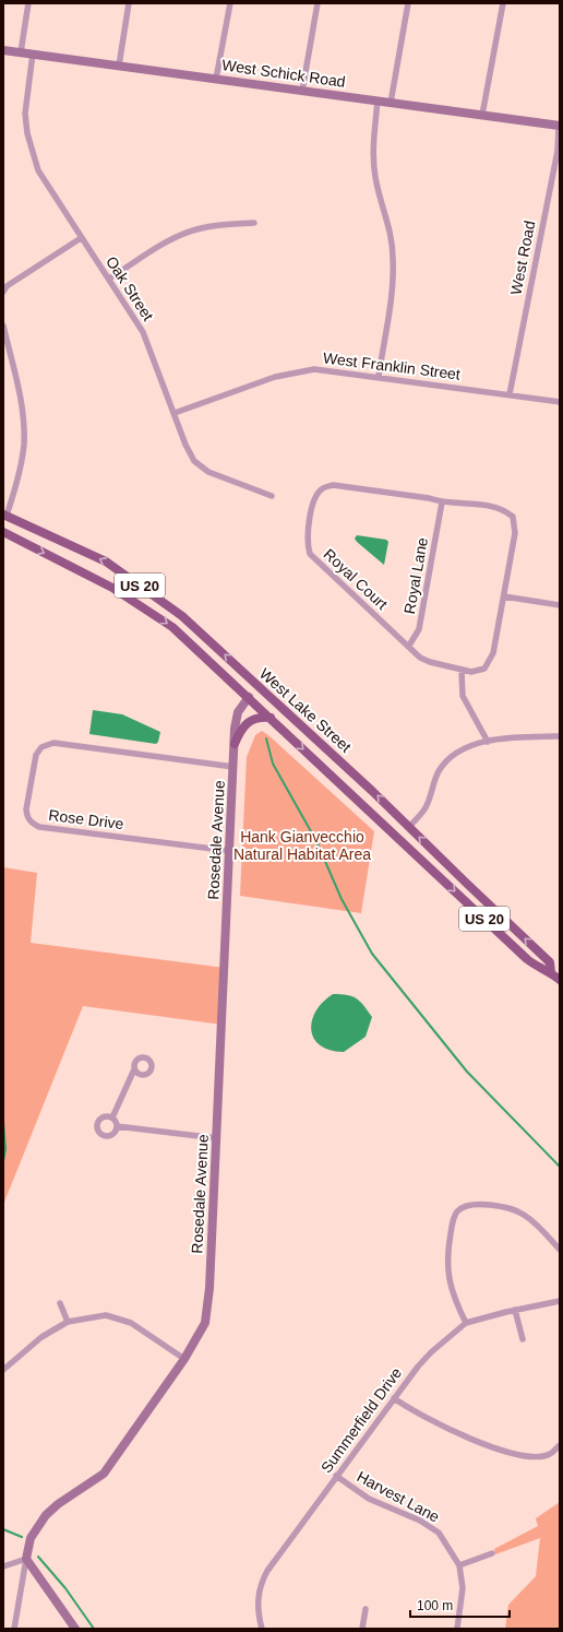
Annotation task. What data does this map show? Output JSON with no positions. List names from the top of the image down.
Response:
{
  "streets": {
    "main road": ["US 20", "West Lake Street"],
    "street": [
      "West Schick Road",
      "West Road",
      "Oak Street",
      "West Franklin Street",
      "Royal Lane",
      "Royal Court",
      "Rose Drive",
      "Rosedale Avenue",
      "Summerfield Drive",
      "Harvest Lane"
    ]
  },
  "crossings": [
    ["West Schick Road", "West Road"],
    ["West Schick Road", "Oak Street"],
    ["West Road", "West Franklin Street"],
    ["Oak Street", "West Franklin Street"],
    ["Royal Lane", "Royal Court"],
    ["West Lake Street", "Rosedale Avenue"],
    ["Rose Drive", "Rosedale Avenue"],
    ["Summerfield Drive", "Harvest Lane"]
  ],
  "parks": ["Hank Gianvecchio Natural Habitat Area"],
  "scale_bar": "100 m"
}
